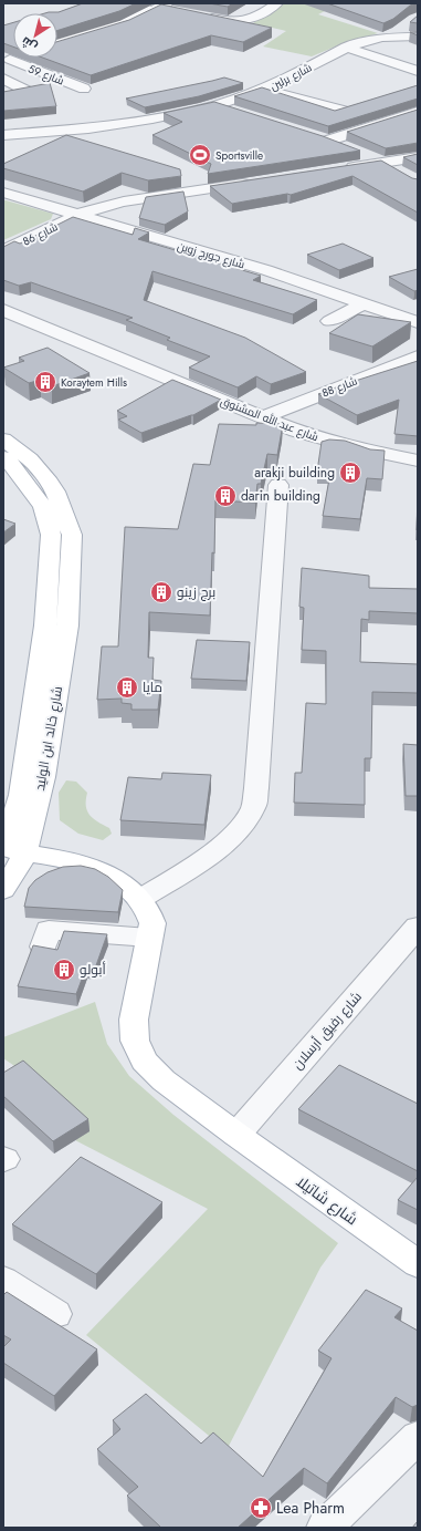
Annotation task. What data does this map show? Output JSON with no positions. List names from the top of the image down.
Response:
{
  "streets": {
    "main road": ["شارع خالد ابن الوليد", "شارع شاتيلا"],
    "street": [
      "شارع 59",
      "شارع برلين",
      "شارع 86",
      "شارع جورج زوين",
      "شارع 88",
      "شارع عبد الله المشنوق",
      "شارع رفيق أرسلان"
    ]
  },
  "crossings": [
    ["شارع 86", "شارع جورج زوين"],
    ["شارع 88", "شارع عبد الله المشنوق"],
    ["شارع خالد ابن الوليد", "شارع شاتيلا"],
    ["شارع رفيق أرسلان", "شارع شاتيلا"]
  ],
  "places": {
    "sports": ["Sportsville"],
    "building": [
      "Koraytem Hills",
      "arakji building",
      "darin building",
      "برج زينو",
      "مايا",
      "أبولو"
    ],
    "pharmacy": ["Lea Pharm"]
  },
  "north": "bottom left"
}
